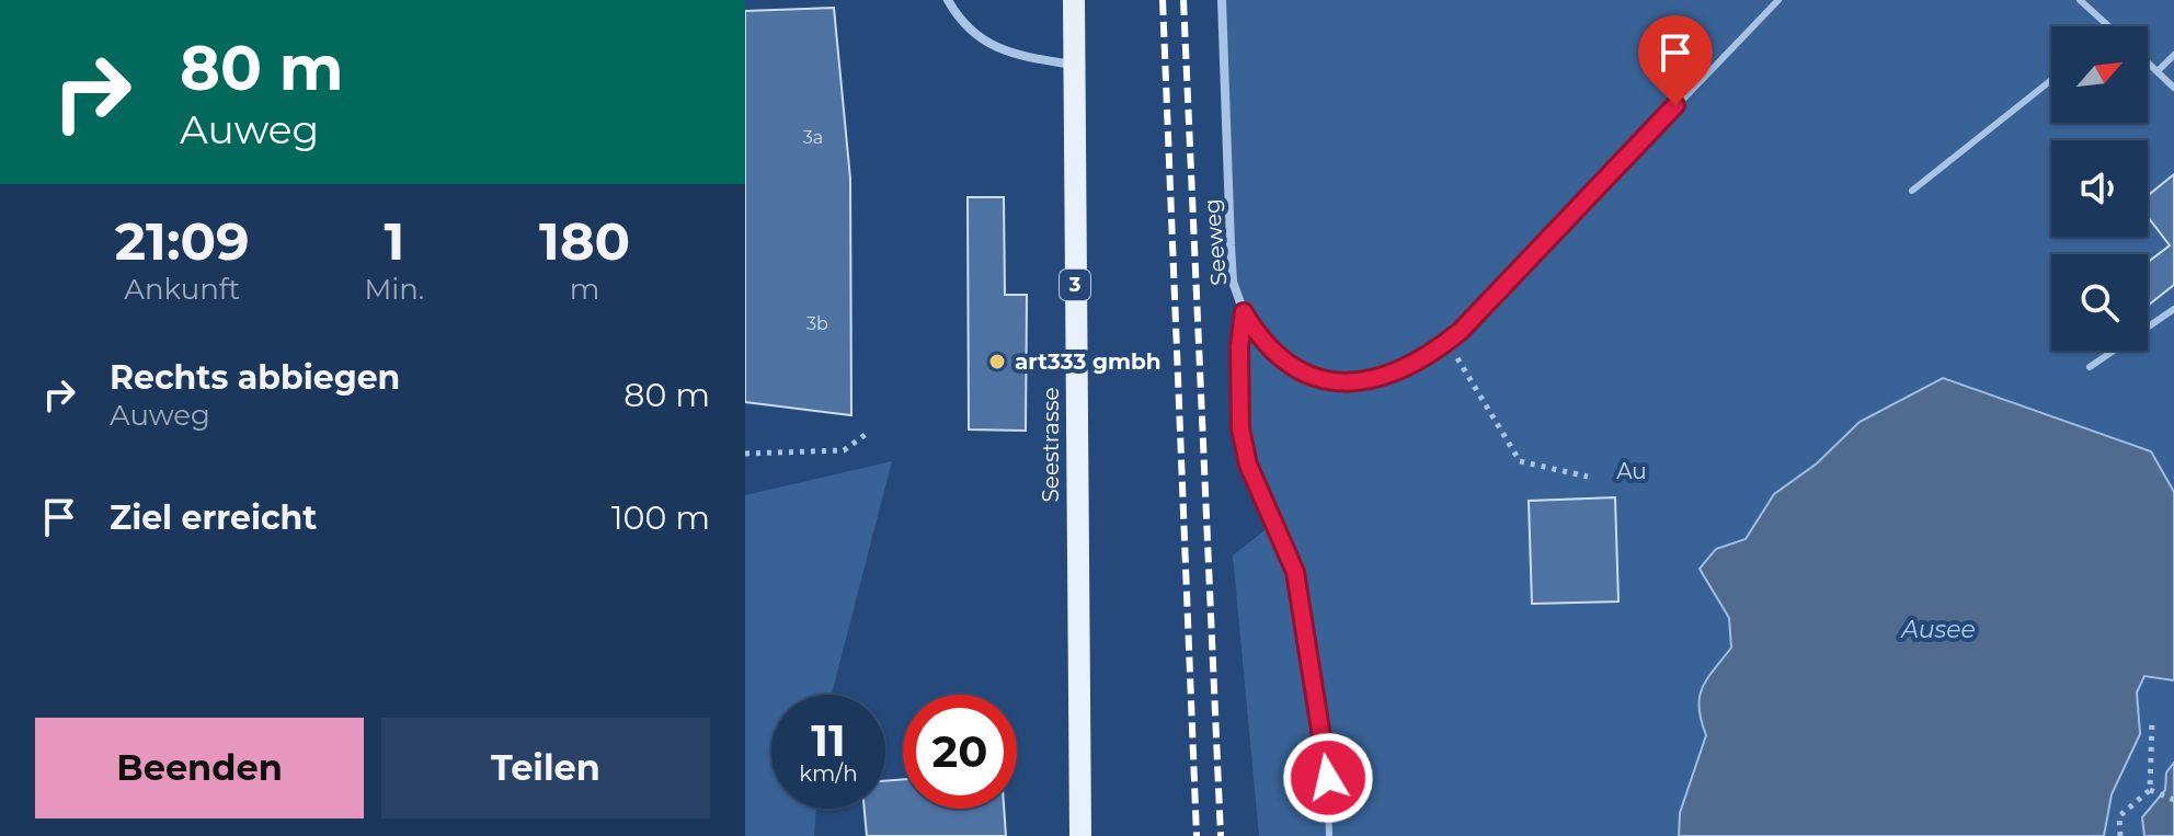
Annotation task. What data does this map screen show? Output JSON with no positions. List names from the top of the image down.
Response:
{
  "streets": {
    "main road": ["3", "Seestrasse"],
    "street": ["Seeweg"]
  },
  "water": ["Ausee"],
  "parks": ["Au"],
  "places": ["art333 gmbh"],
  "house_numbers": ["3a", "3b"],
  "north": "top right",
  "page": {
    "turn": ["80 m", "Auweg"],
    "eta": [
      "21:09",
      "Ankunft",
      "1",
      "Min.",
      "180",
      "m"
    ],
    "list": [
      {
        "name": "Rechts abbiegen",
        "note": "Auweg",
        "value": "80 m"
      },
      {
        "name": "Ziel erreicht",
        "value": "100 m"
      }
    ],
    "speed": "11 km/h",
    "limit": "20",
    "buttons": ["Beenden", "Teilen"]
  }
}
